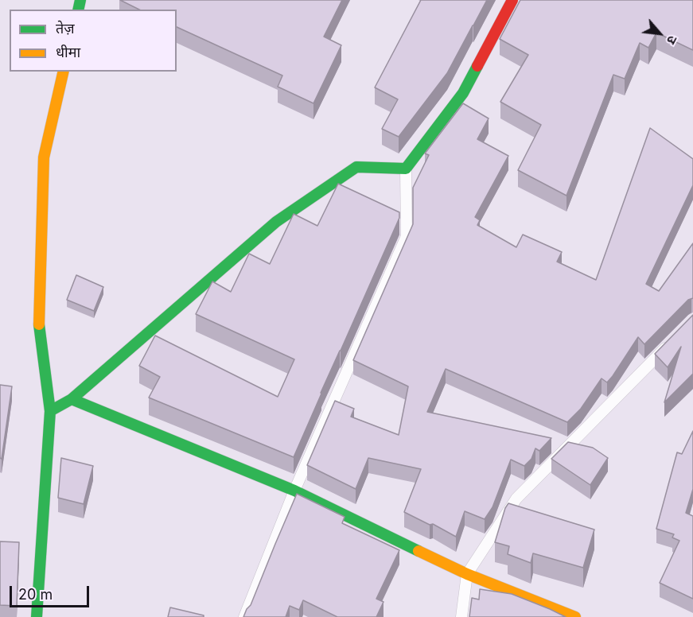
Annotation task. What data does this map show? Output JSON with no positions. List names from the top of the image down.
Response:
{
  "legend": ["तेज़", "धीमा"],
  "scale_bar": "20 m",
  "north": "bottom right"
}
